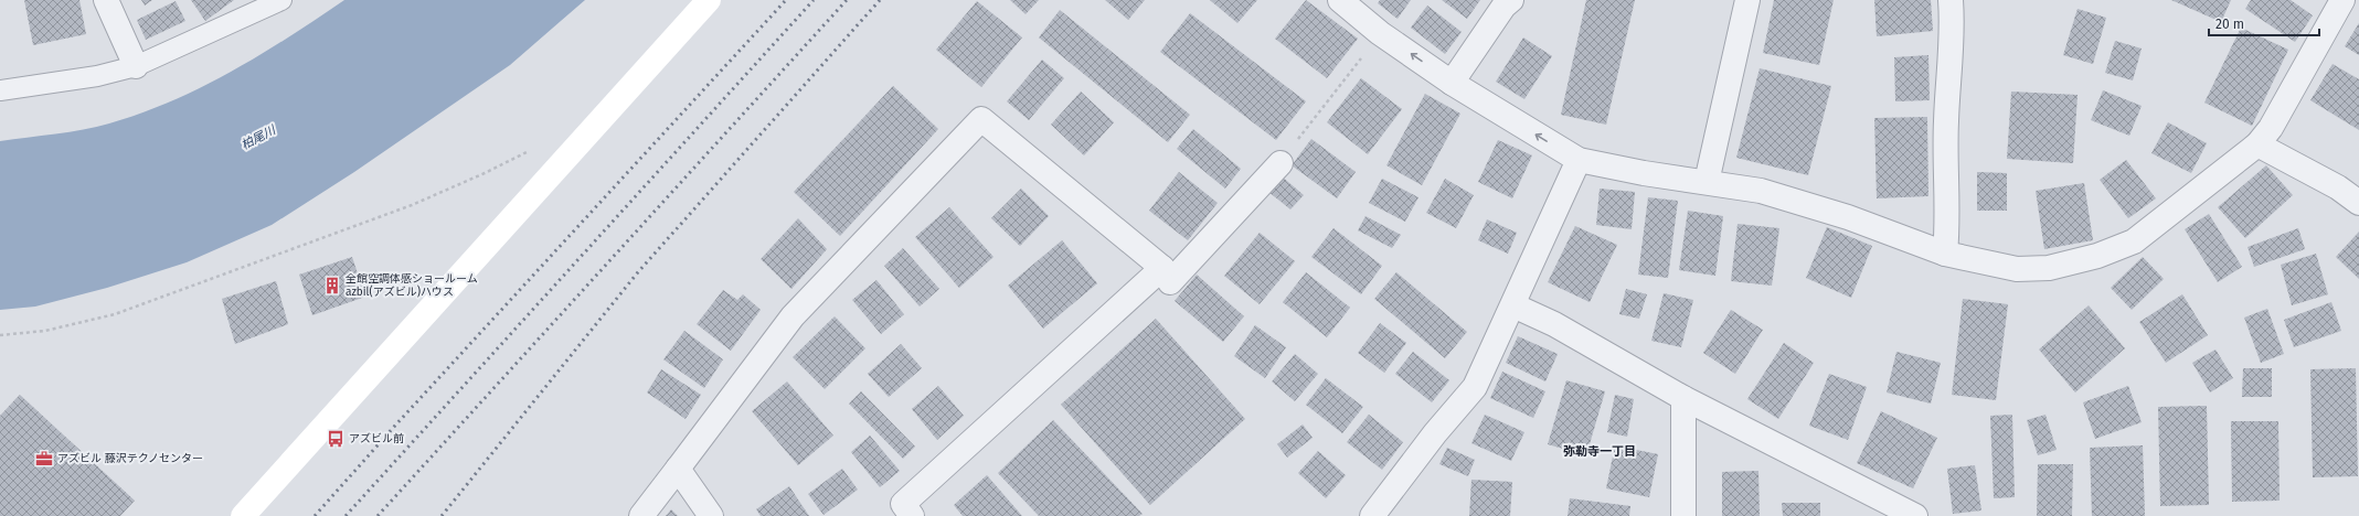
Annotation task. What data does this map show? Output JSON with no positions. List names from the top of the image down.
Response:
{
  "districts": ["弥勒寺一丁目"],
  "water": ["柏尾川"],
  "places": {
    "building": ["全館空調体感ショールーム azbil(アズビル)ハウス"],
    "bus stop": ["アズビル前"],
    "office": ["アズビル 藤沢テクノセンター"]
  },
  "scale_bar": "20 m"
}
